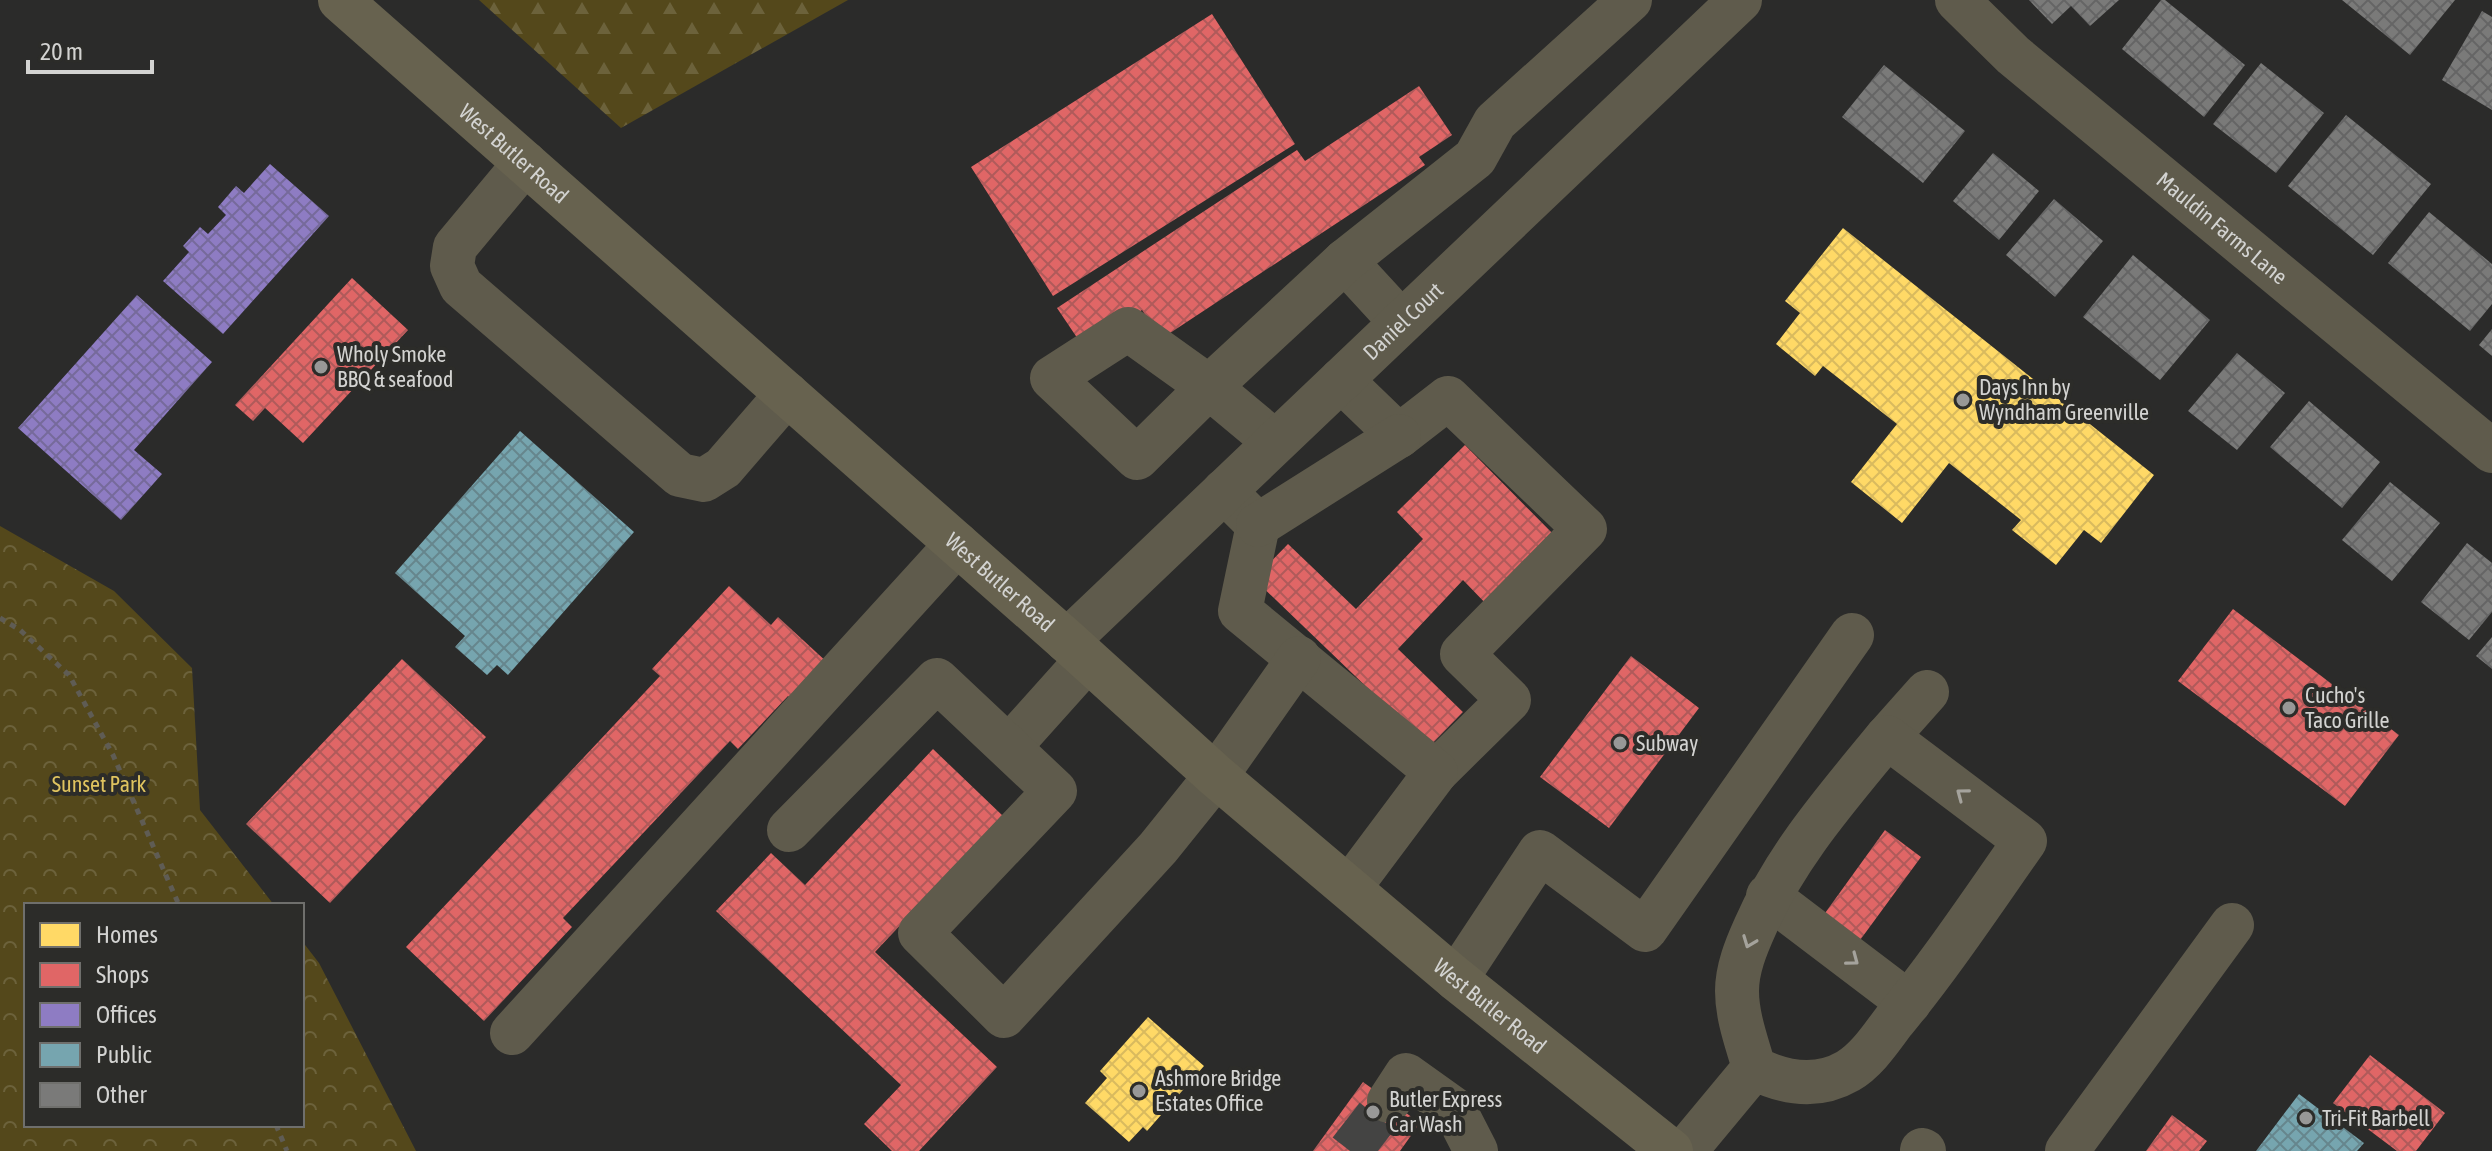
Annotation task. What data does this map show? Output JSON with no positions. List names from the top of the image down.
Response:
{
  "streets": {
    "main road": ["West Butler Road"],
    "street": ["Mauldin Farms Lane", "Daniel Court"]
  },
  "crossings": [
    ["West Butler Road", "Daniel Court"]
  ],
  "parks": ["Sunset Park"],
  "places": [
    "Wholy Smoke BBQ & seafood",
    "Days Inn by Wyndham Greenville",
    "Cucho's Taco Grille",
    "Subway",
    "Ashmore Bridge Estates Office",
    "Butler Express Car Wash",
    "Tri-Fit Barbell"
  ],
  "legend": [
    "Homes",
    "Shops",
    "Offices",
    "Public",
    "Other"
  ],
  "scale_bar": "20 m"
}
